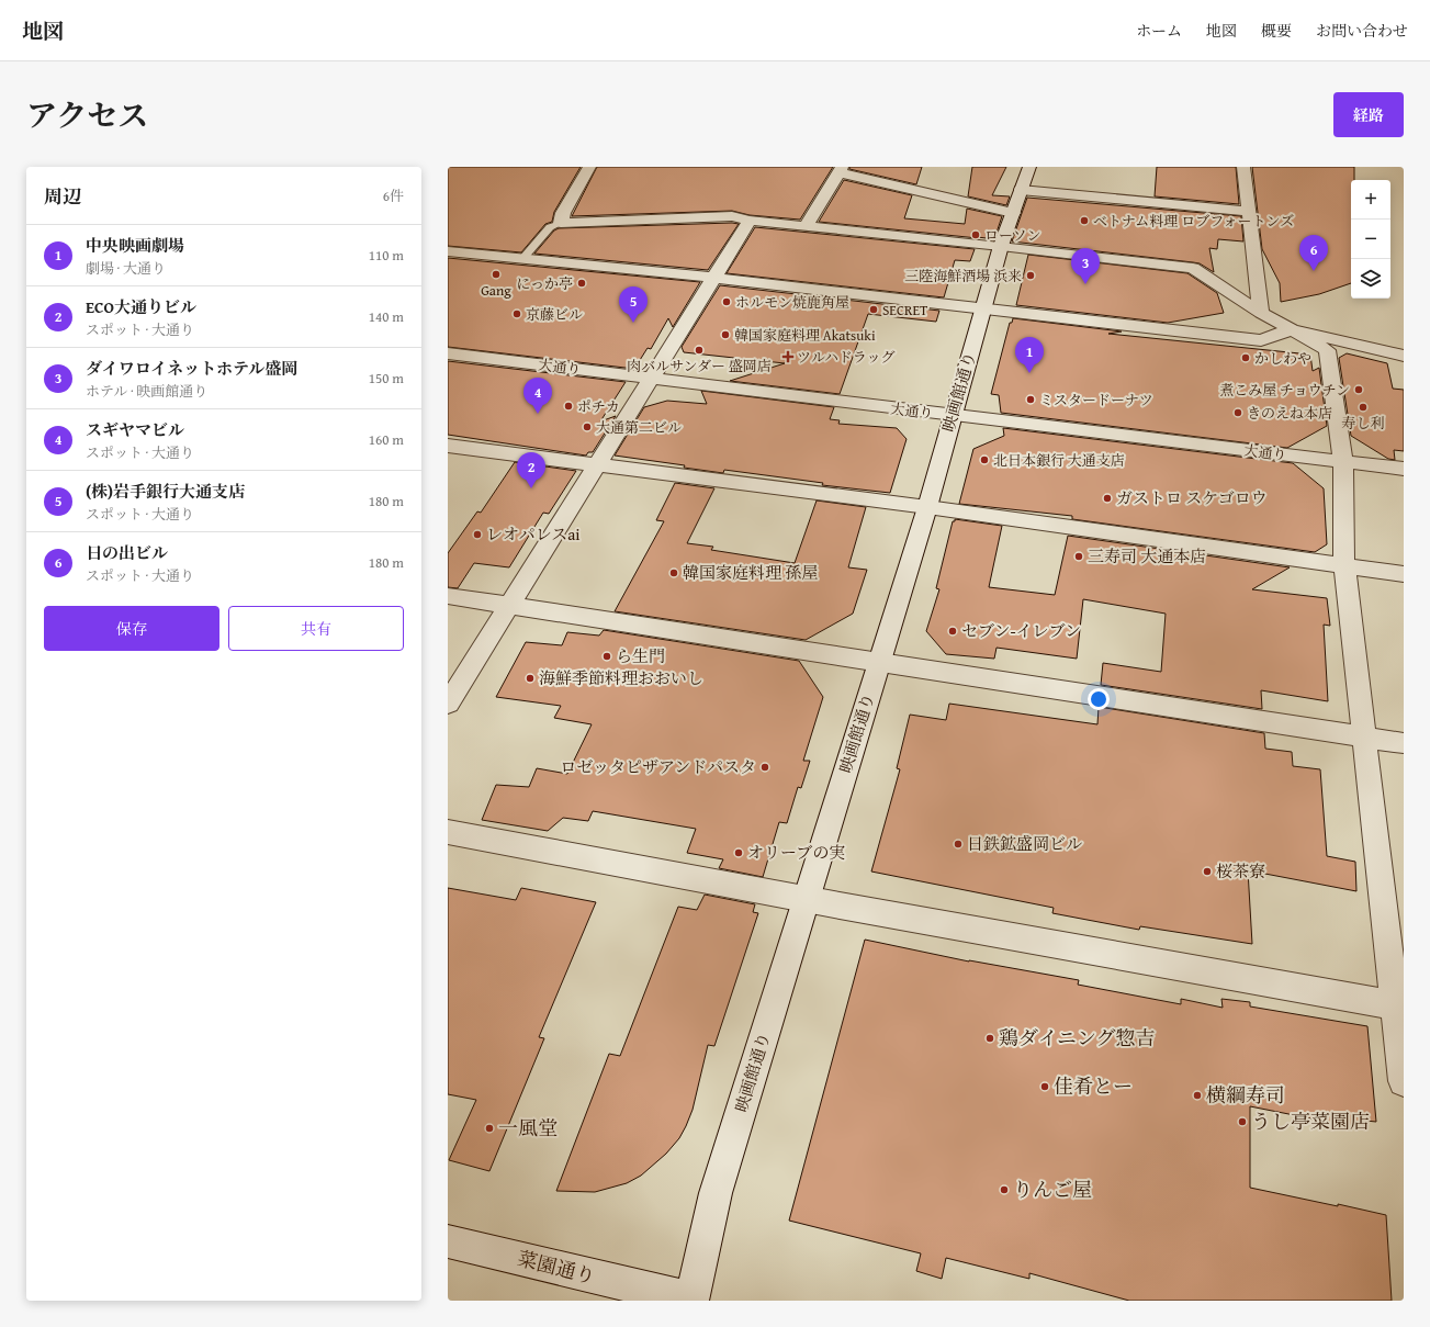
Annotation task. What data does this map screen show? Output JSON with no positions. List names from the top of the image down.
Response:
{
  "streets": {
    "street": ["大通り", "映画館通り", "菜園通り"]
  },
  "crossings": [
    ["大通り", "映画館通り"],
    ["映画館通り", "菜園通り"]
  ],
  "places": {
    "other": [
      "ベトナム料理 ロブフォートンズ",
      "ローソン",
      "Gang",
      "三陸海鮮酒場 浜来",
      "にっか亭",
      "ホルモン焼鹿角屋",
      "SECRET",
      "京藤ビル",
      "韓国家庭料理 Akatsuki",
      "肉バルサンダー 盛岡店",
      "かしわや",
      "煮こみ屋 チョウチン",
      "ミスタードーナツ",
      "ポチカ",
      "寿し利",
      "きのえね本店",
      "大通第二ビル",
      "北日本銀行 大通支店",
      "ガストロ スケゴロウ",
      "レオパレスai",
      "三寿司 大通本店",
      "韓国家庭料理 孫屋",
      "セブン-イレブン",
      "ら生門",
      "海鮮季節料理おおいし",
      "ロゼッタピザアンドパスタ",
      "日鉄鉱盛岡ビル",
      "オリーブの実",
      "桜茶寮",
      "鶏ダイニング惣吉",
      "佳肴とー",
      "横綱寿司",
      "うし亭菜園店",
      "一風堂",
      "りんご屋"
    ],
    "health": ["ツルハドラッグ"]
  },
  "page": {
    "header": "地図",
    "nav": [
      "ホーム",
      "地図",
      "概要",
      "お問い合わせ"
    ],
    "title": "アクセス",
    "buttons": [
      "経路",
      ["保存", "共有"]
    ],
    "heading": ["周辺", "6件"],
    "map_buttons": ["+", "−"],
    "list": [
      {
        "mark": "1",
        "name": "中央映画劇場",
        "note": "劇場 · 大通り",
        "value": "110 m"
      },
      {
        "mark": "2",
        "name": "ECO大通りビル",
        "note": "スポット · 大通り",
        "value": "140 m"
      },
      {
        "mark": "3",
        "name": "ダイワロイネットホテル盛岡",
        "note": "ホテル · 映画館通り",
        "value": "150 m"
      },
      {
        "mark": "4",
        "name": "スギヤマビル",
        "note": "スポット · 大通り",
        "value": "160 m"
      },
      {
        "mark": "5",
        "name": "(株)岩手銀行大通支店",
        "note": "スポット · 大通り",
        "value": "180 m"
      },
      {
        "mark": "6",
        "name": "日の出ビル",
        "note": "スポット · 大通り",
        "value": "180 m"
      }
    ],
    "pins": [
      "6",
      "3",
      "5",
      "1",
      "4",
      "2"
    ]
  }
}
